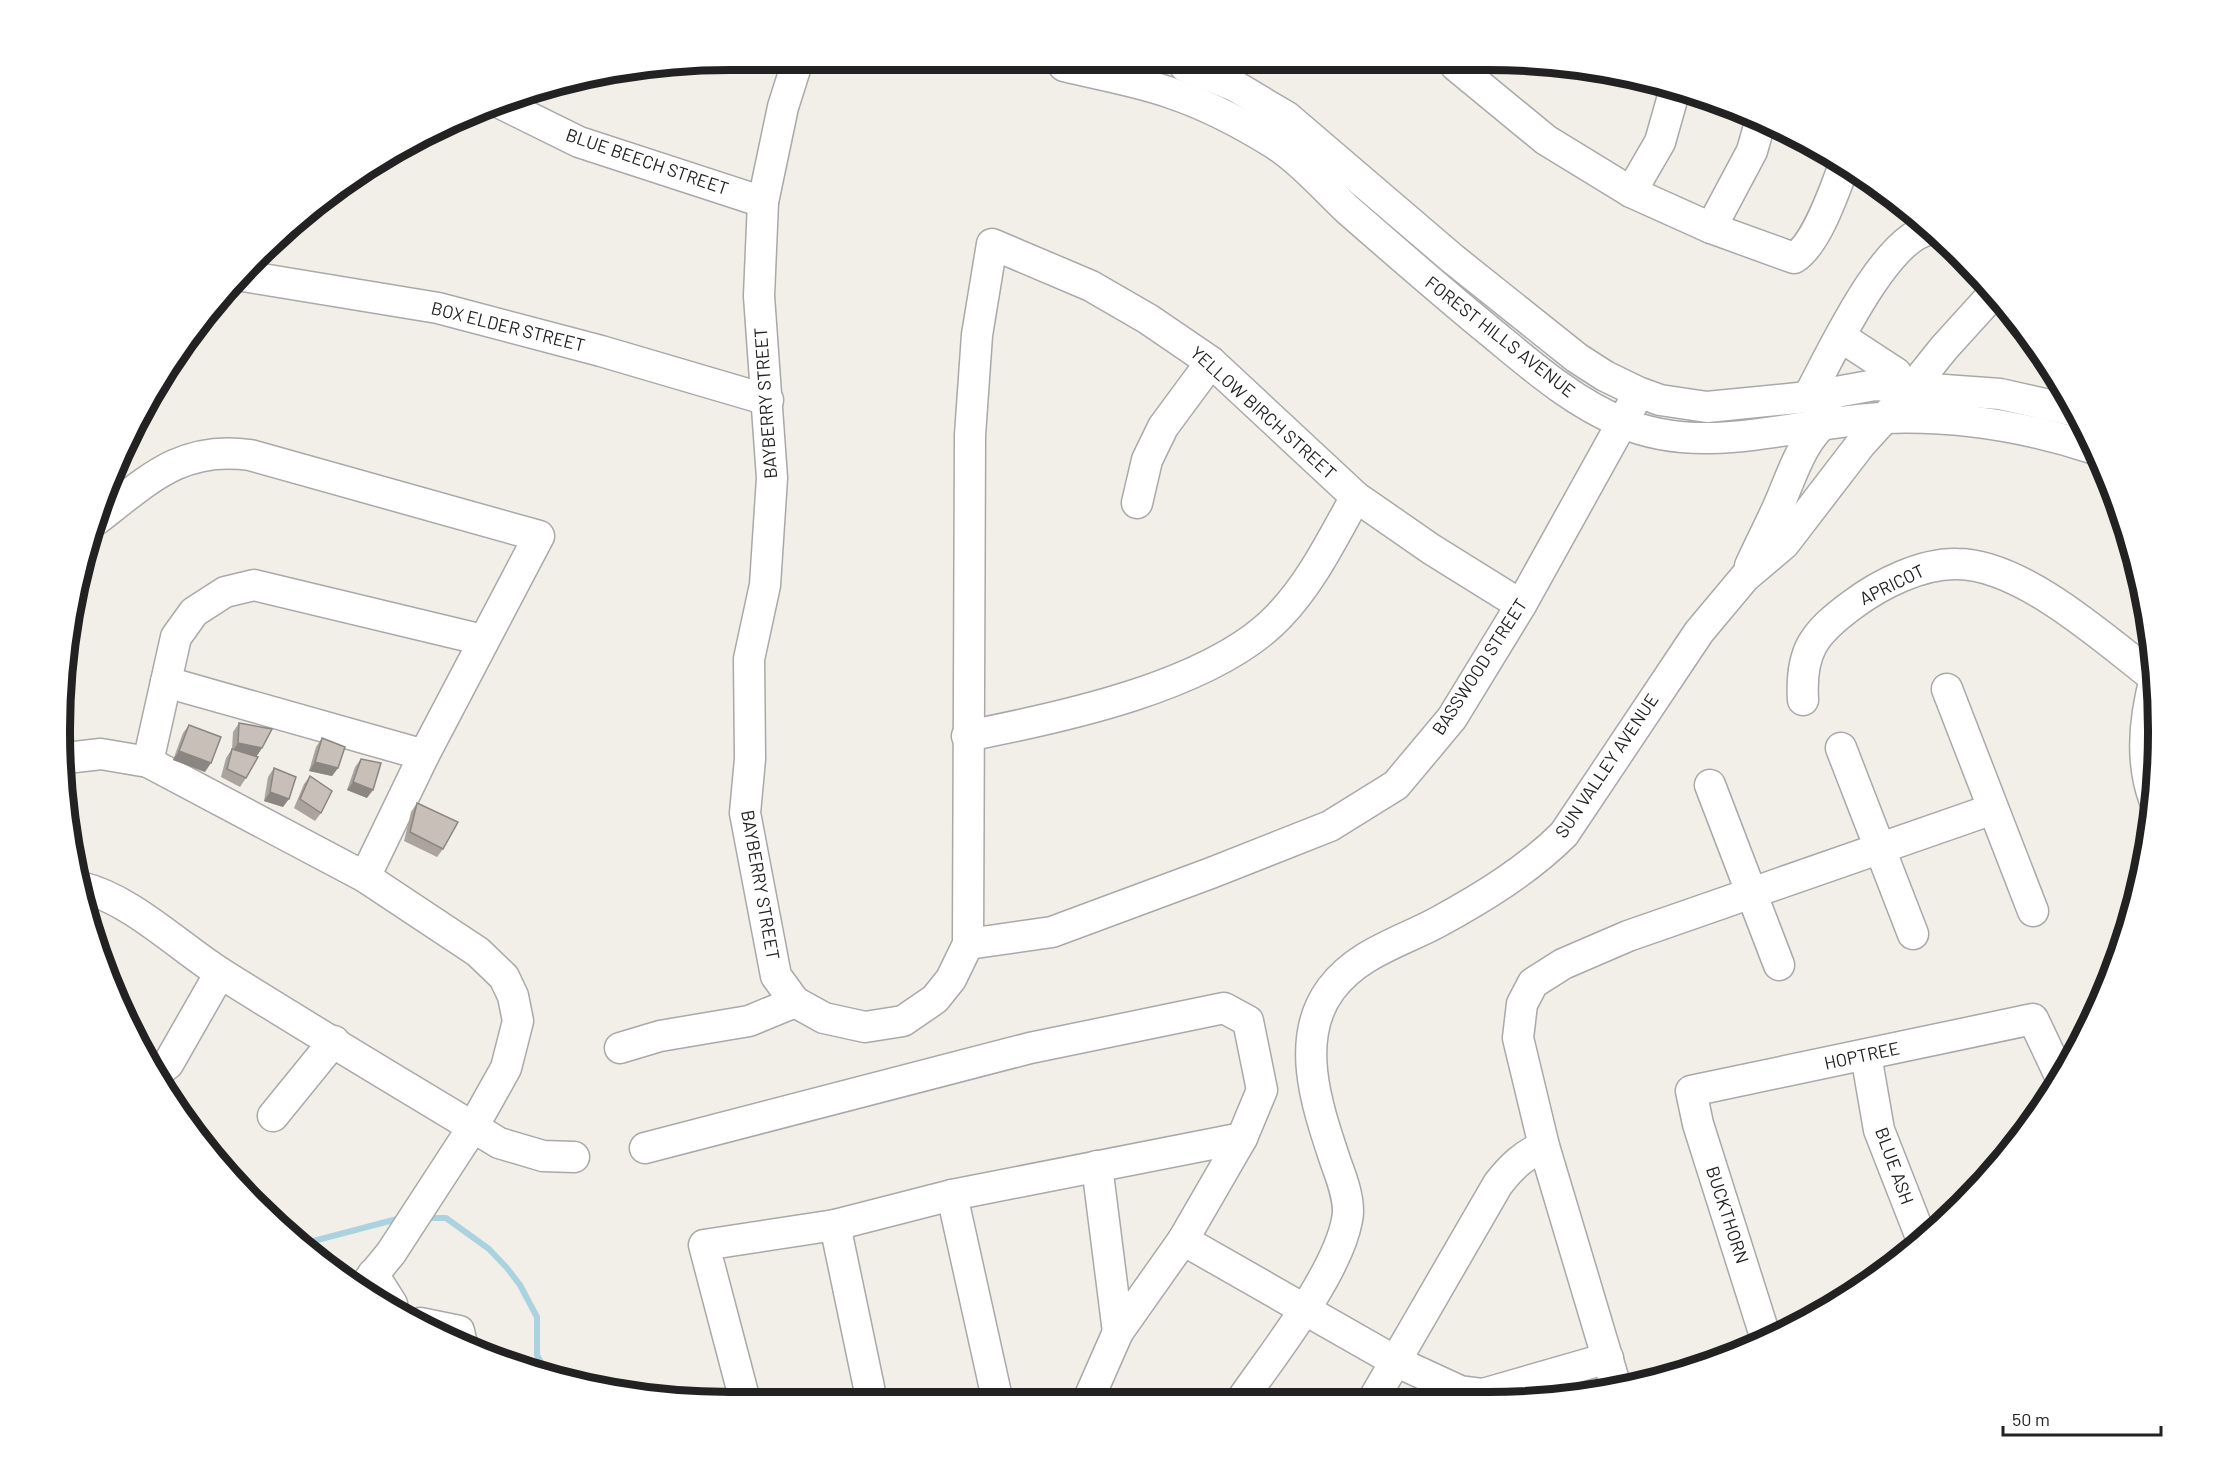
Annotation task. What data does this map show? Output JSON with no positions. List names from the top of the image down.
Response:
{
  "streets": {
    "street": [
      "BLUE BEECH STREET",
      "BOX ELDER STREET",
      "FOREST HILLS AVENUE",
      "BAYBERRY STREET",
      "YELLOW BIRCH STREET",
      "APRICOT",
      "BASSWOOD STREET",
      "SUN VALLEY AVENUE",
      "HOPTREE",
      "BLUE ASH",
      "BUCKTHORN"
    ]
  },
  "crossings": [
    ["BLUE BEECH STREET", "BAYBERRY STREET"],
    ["BOX ELDER STREET", "BAYBERRY STREET"],
    ["FOREST HILLS AVENUE", "BASSWOOD STREET"],
    ["FOREST HILLS AVENUE", "SUN VALLEY AVENUE"],
    ["BAYBERRY STREET", "YELLOW BIRCH STREET"],
    ["BAYBERRY STREET", "BASSWOOD STREET"],
    ["YELLOW BIRCH STREET", "BASSWOOD STREET"],
    ["HOPTREE", "BLUE ASH"],
    ["HOPTREE", "BUCKTHORN"]
  ],
  "scale_bar": "50 m"
}
